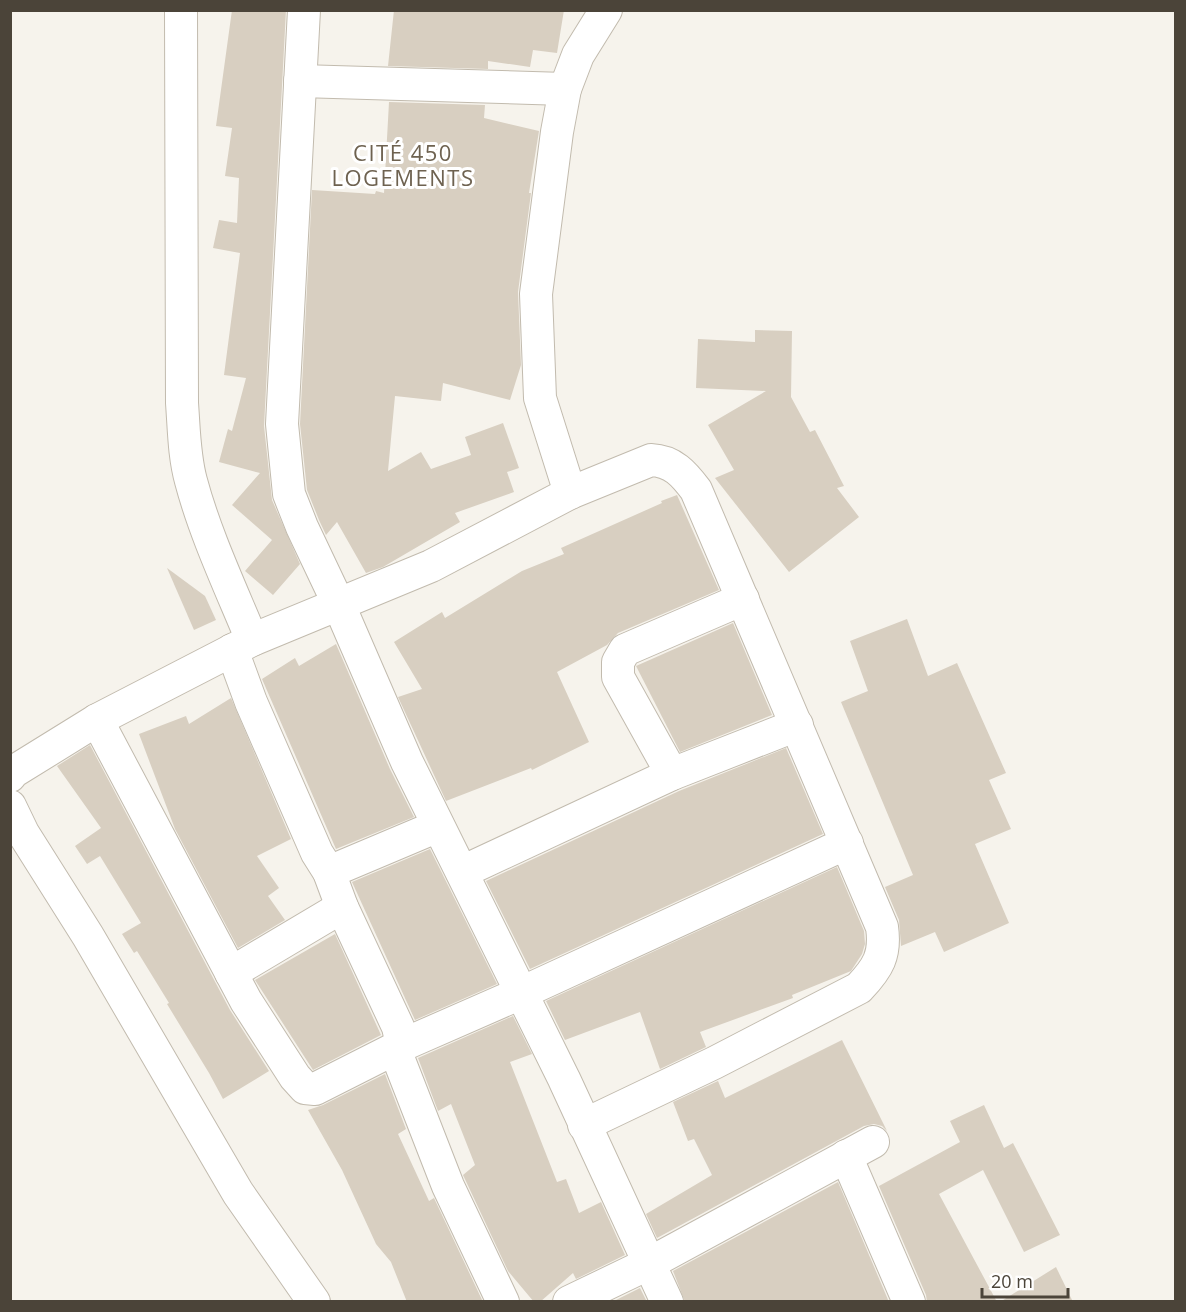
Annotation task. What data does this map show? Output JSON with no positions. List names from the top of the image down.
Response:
{
  "districts": ["CITÉ 450 LOGEMENTS"],
  "scale_bar": "20 m"
}
